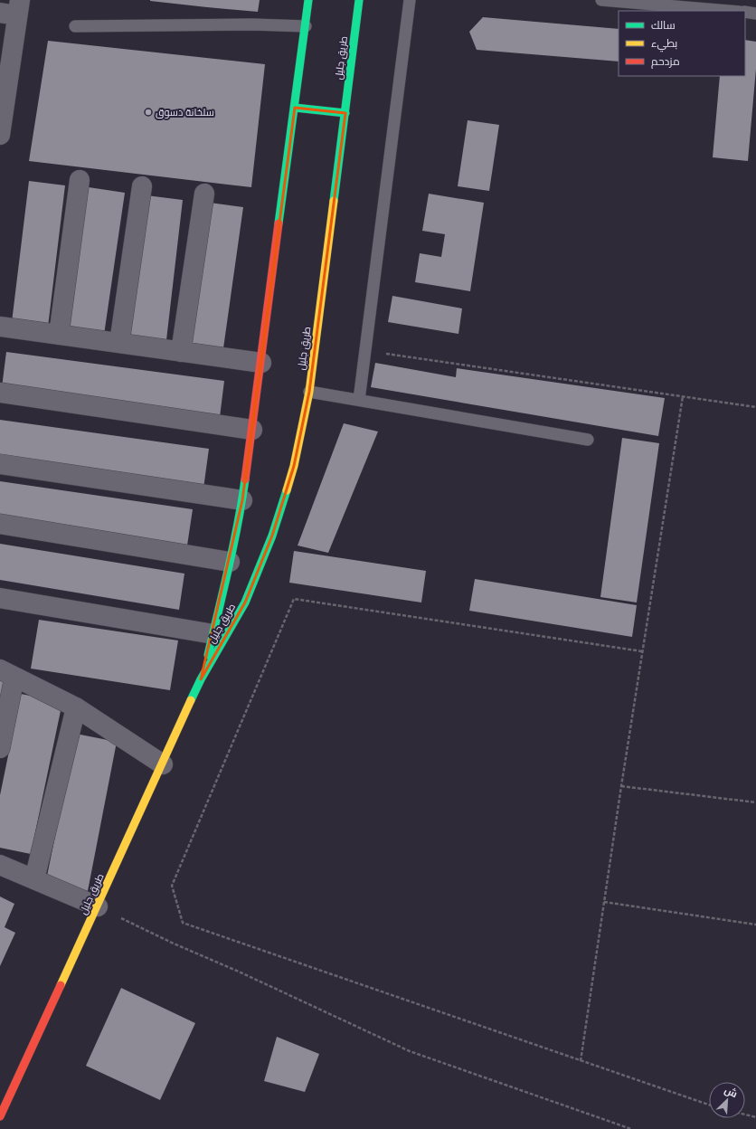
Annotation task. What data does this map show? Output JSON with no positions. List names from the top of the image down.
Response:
{
  "streets": {
    "main road": ["طريق جليل"]
  },
  "places": ["سلخانة دسوق"],
  "legend": ["سالك", "بطيء", "مزدحم"],
  "north": "top right"
}
